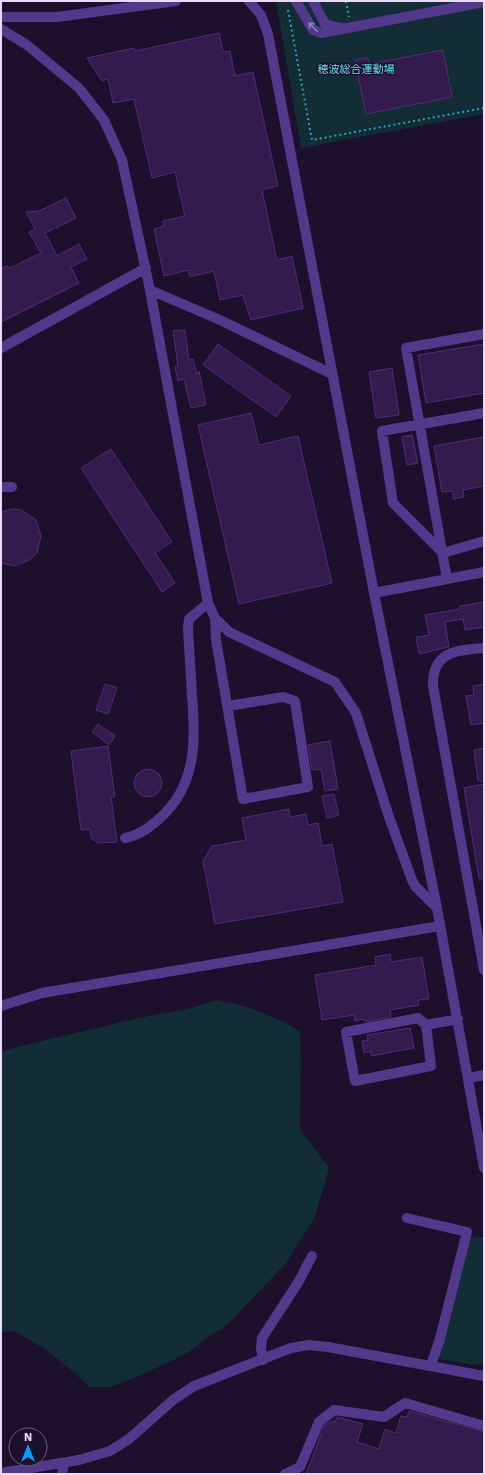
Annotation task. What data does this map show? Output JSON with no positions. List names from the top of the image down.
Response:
{
  "parks": ["穂波総合運動場"],
  "north": "top"
}
